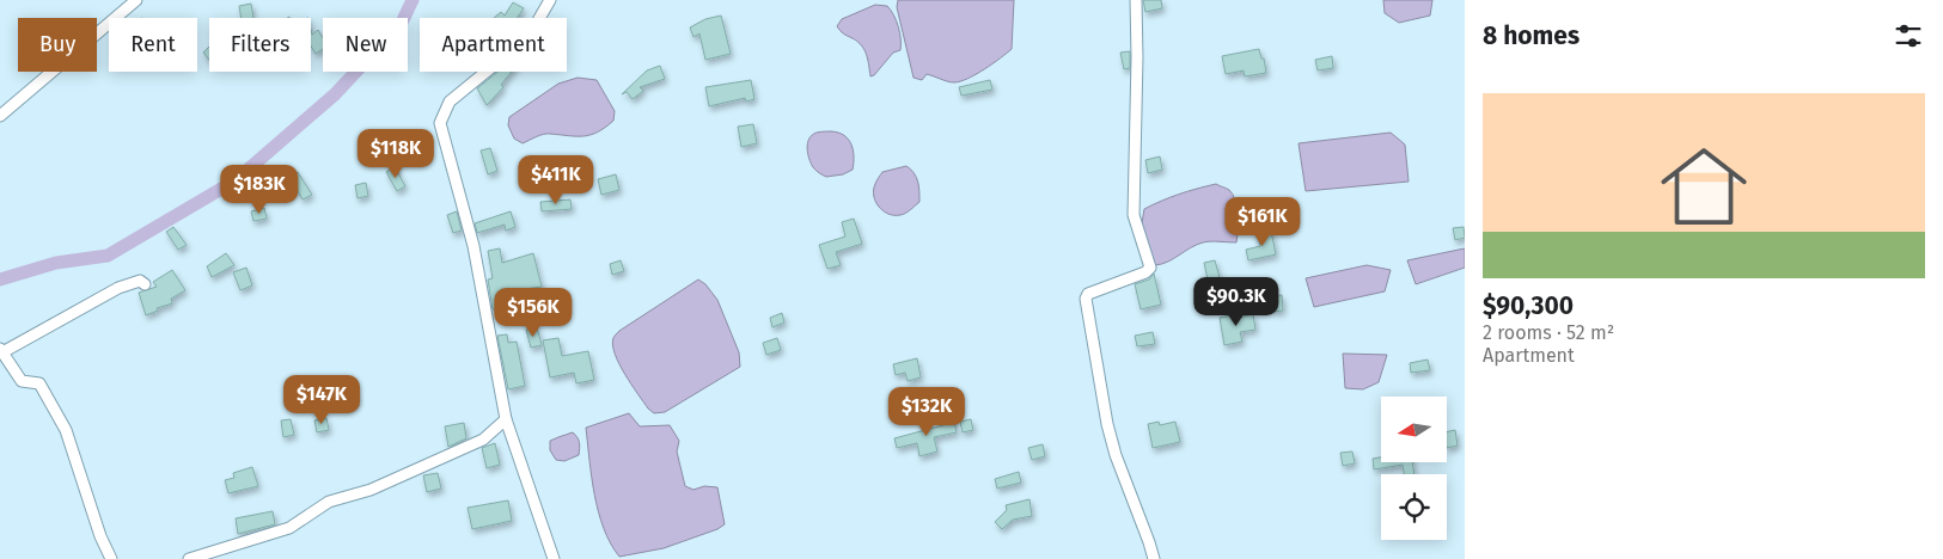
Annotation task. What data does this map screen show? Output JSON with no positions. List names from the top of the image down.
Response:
{
  "north": "left",
  "page": {
    "heading": "8 homes",
    "chip": [
      "Buy",
      "Rent",
      "Filters",
      "New",
      "Apartment"
    ],
    "list": [
      {
        "name": "$90,300",
        "note": "2 rooms · 52 m² · Apartment"
      }
    ],
    "price": [
      "$118K",
      "$411K",
      "$183K",
      "$161K",
      "$90.3K",
      "$156K",
      "$147K",
      "$132K"
    ]
  }
}
